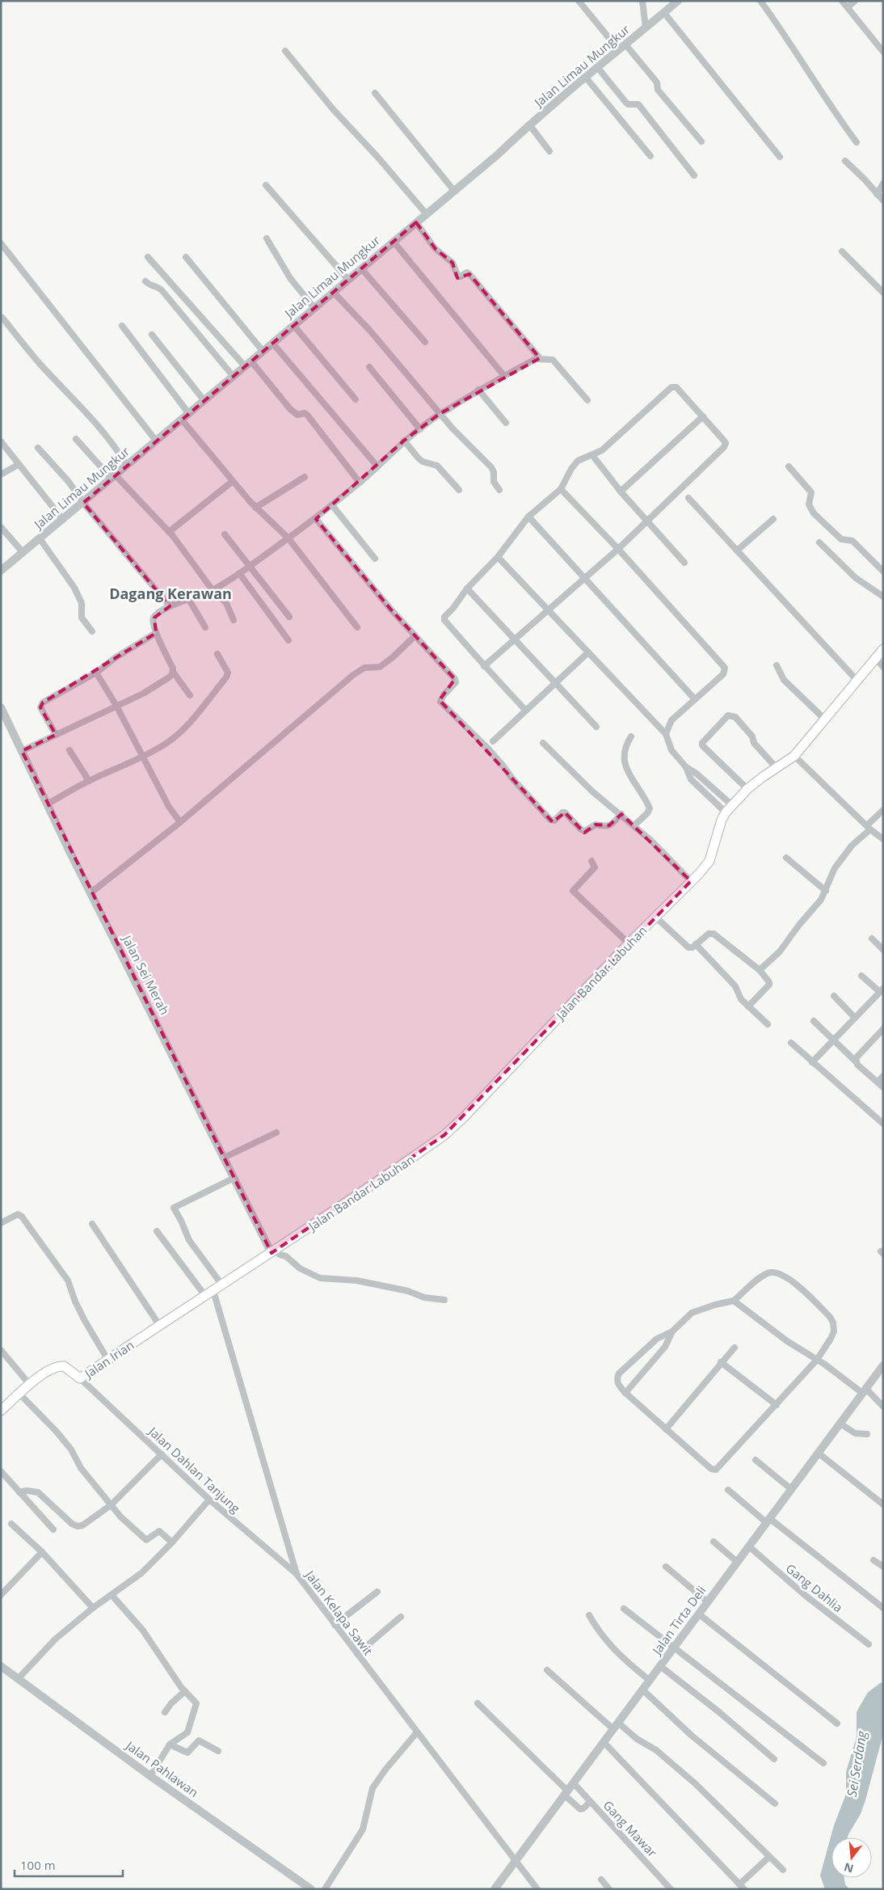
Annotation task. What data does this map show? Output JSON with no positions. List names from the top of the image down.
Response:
{
  "streets": {
    "main road": ["Jalan Bandar Labuhan", "Jalan Irian"],
    "street": [
      "Jalan Limau Mungkur",
      "Jalan Sei Merah",
      "Jalan Dahlan Tanjung",
      "Gang Dahlia",
      "Jalan Kelapa Sawit",
      "Jalan Tirta Deli",
      "Jalan Pahlawan",
      "Gang Mawar"
    ]
  },
  "crossings": [
    ["Jalan Bandar Labuhan", "Jalan Sei Merah"],
    ["Jalan Bandar Labuhan", "Jalan Irian"],
    ["Jalan Bandar Labuhan", "Jalan Kelapa Sawit"],
    ["Jalan Sei Merah", "Jalan Kelapa Sawit"],
    ["Jalan Irian", "Jalan Dahlan Tanjung"],
    ["Jalan Irian", "Jalan Kelapa Sawit"],
    ["Jalan Dahlan Tanjung", "Jalan Kelapa Sawit"],
    ["Gang Dahlia", "Jalan Tirta Deli"],
    ["Jalan Kelapa Sawit", "Jalan Tirta Deli"],
    ["Jalan Tirta Deli", "Gang Mawar"]
  ],
  "districts": ["Dagang Kerawan"],
  "water": ["Sei Serdang"],
  "scale_bar": "100 m",
  "north": "bottom"
}
